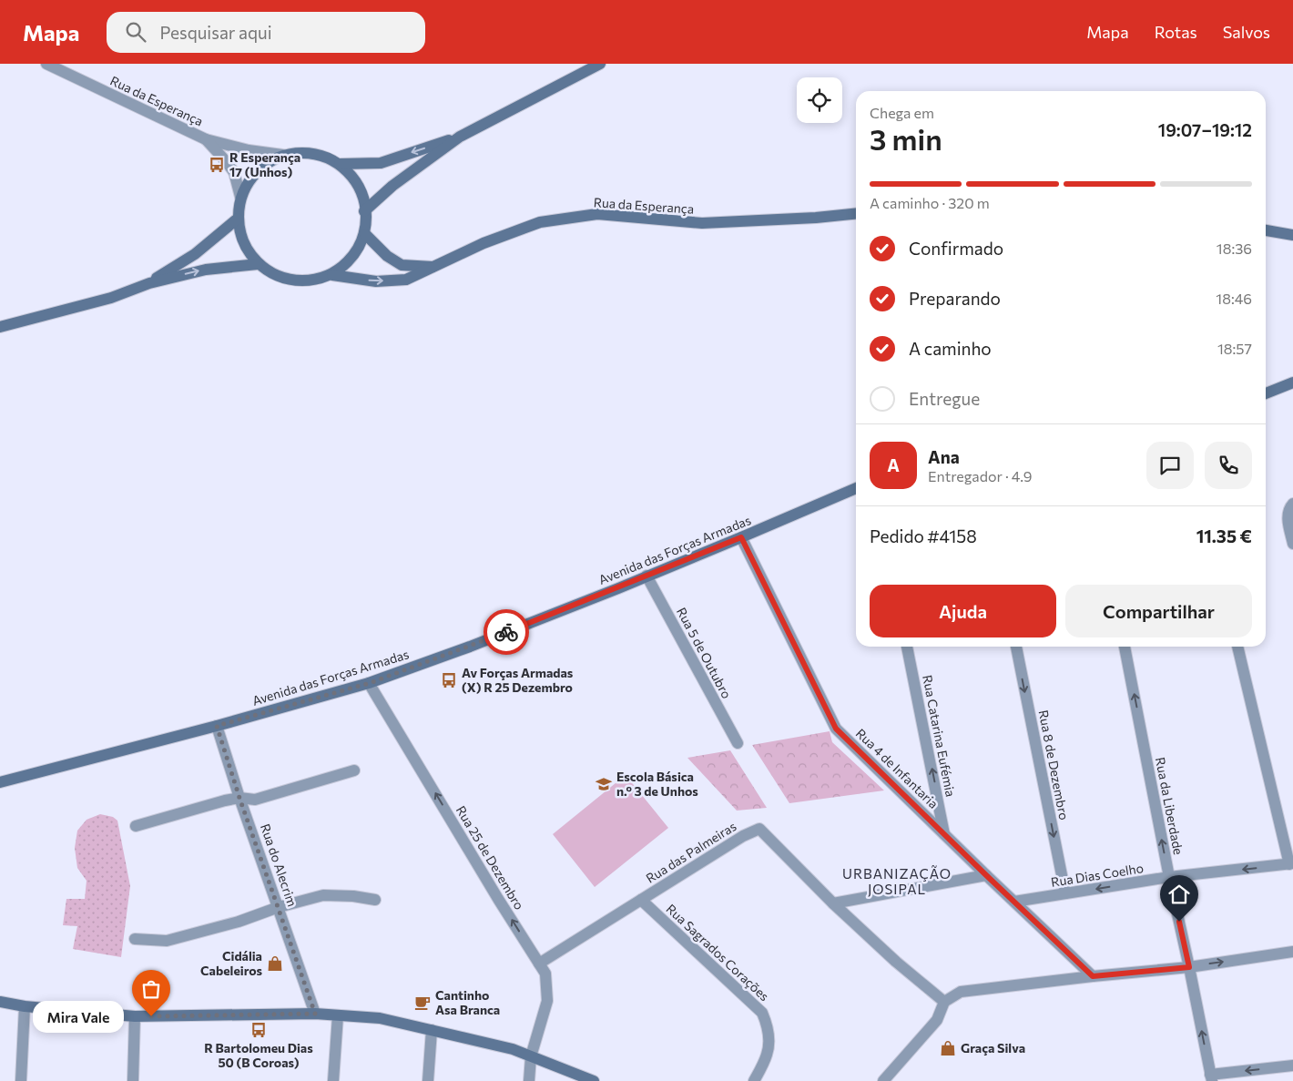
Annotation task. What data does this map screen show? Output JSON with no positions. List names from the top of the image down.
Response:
{
  "streets": {
    "street": [
      "Rua da Esperança",
      "Avenida das Forças Armadas",
      "Rua 5 de Outubro",
      "Rua Catarina Eufémia",
      "Rua 8 de Dezembro",
      "Rua 4 de Infantaria",
      "Rua da Liberdade",
      "Rua das Palmeiras",
      "Rua 25 de Dezembro",
      "Rua do Alecrim",
      "Rua Dias Coelho",
      "Rua Sagrados Corações"
    ]
  },
  "crossings": [
    ["Avenida das Forças Armadas", "Rua 5 de Outubro"],
    ["Avenida das Forças Armadas", "Rua 4 de Infantaria"],
    ["Avenida das Forças Armadas", "Rua 25 de Dezembro"],
    ["Avenida das Forças Armadas", "Rua do Alecrim"],
    ["Rua Catarina Eufémia", "Rua 4 de Infantaria"],
    ["Rua 8 de Dezembro", "Rua Dias Coelho"],
    ["Rua 4 de Infantaria", "Rua Dias Coelho"],
    ["Rua da Liberdade", "Rua Dias Coelho"],
    ["Rua das Palmeiras", "Rua 25 de Dezembro"],
    ["Rua das Palmeiras", "Rua Sagrados Corações"]
  ],
  "one_way": [
    "Rua Catarina Eufémia",
    "Rua 8 de Dezembro",
    "Rua da Liberdade",
    "Rua 25 de Dezembro"
  ],
  "districts": ["URBANIZAÇÃO JOSIPAL"],
  "places": {
    "bus stop": ["R Esperança 17 (Unhos)", "Av Forças Armadas (X) R 25 Dezembro", "R Bartolomeu Dias 50 (B Coroas)"],
    "school or university": ["Escola Básica n.º 3 de Unhos"],
    "shop": ["Cidália Cabeleiros", "Graça Silva"],
    "cafe": ["Cantinho Asa Branca"],
    "other": ["Mira Vale"]
  },
  "page": {
    "header": "Mapa",
    "search": "Pesquisar aqui",
    "nav": ["Mapa", "Rotas", "Salvos"],
    "heading": ["3 min", "Chega em", "19:07–19:12"],
    "panel": [
      "Ana",
      "Entregador · 4.9",
      "Pedido #4158",
      "11.35 €"
    ],
    "bar": "A caminho · 320 m",
    "list": [
      ["Confirmado", "18:36"],
      ["Preparando", "18:46"],
      ["A caminho", "18:57"],
      "Entregue"
    ],
    "round": "A",
    "buttons": ["Ajuda", "Compartilhar"],
    "bubble": "Mira Vale"
  }
}
